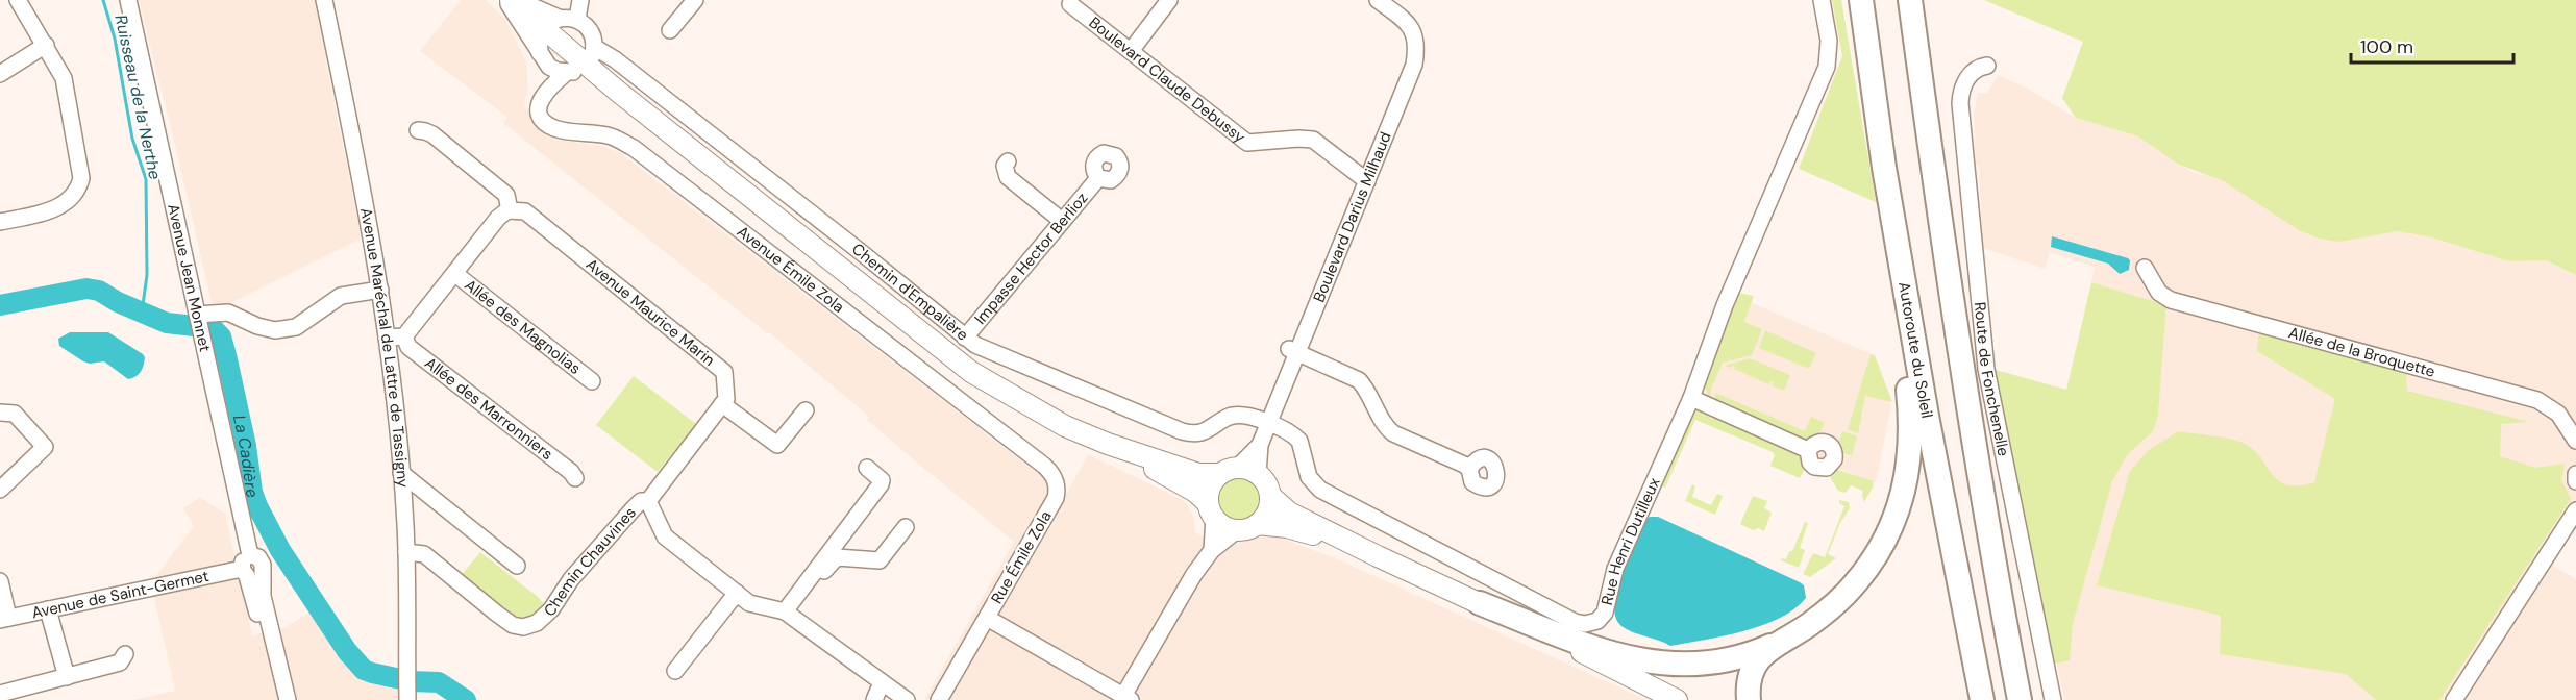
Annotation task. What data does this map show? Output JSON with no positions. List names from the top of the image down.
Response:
{
  "streets": {
    "highway": ["Autoroute du Soleil"],
    "street": [
      "Boulevard Claude Debussy",
      "Boulevard Darius Milhaud",
      "Impasse Hector Berlioz",
      "Avenue Émile Zola",
      "Avenue Jean Monnet",
      "Chemin d'Empalière",
      "Avenue Maurice Marin",
      "Allée des Magnolias",
      "Avenue Maréchal de Lattre de Tassigny",
      "Allée de la Broquette",
      "Route de Fonchenelle",
      "Allée des Marronniers",
      "Rue Henri Dutilleux",
      "Rue Émile Zola",
      "Chemin Chauvines",
      "Avenue de Saint-Germet"
    ]
  },
  "crossings": [
    ["Boulevard Claude Debussy", "Boulevard Darius Milhaud"],
    ["Boulevard Darius Milhaud", "Chemin d'Empalière"],
    ["Boulevard Darius Milhaud", "Rue Henri Dutilleux"],
    ["Impasse Hector Berlioz", "Chemin d'Empalière"],
    ["Avenue Émile Zola", "Rue Émile Zola"],
    ["Avenue Jean Monnet", "Avenue de Saint-Germet"],
    ["Chemin d'Empalière", "Rue Henri Dutilleux"],
    ["Avenue Maréchal de Lattre de Tassigny", "Chemin Chauvines"]
  ],
  "water": ["Ruisseau de la Nerthe", "La Cadière"],
  "scale_bar": "100 m"
}
